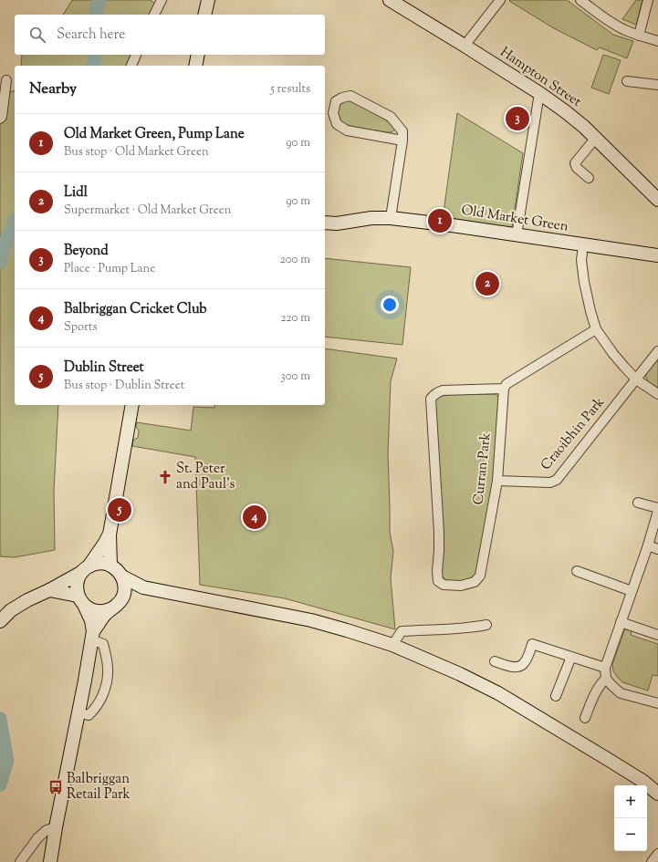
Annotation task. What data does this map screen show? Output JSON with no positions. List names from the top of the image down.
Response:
{
  "streets": {
    "street": [
      "Hampton Street",
      "Old Market Green",
      "Craoibhin Park",
      "Curran Park"
    ]
  },
  "crossings": [
    ["Craoibhin Park", "Curran Park"]
  ],
  "places": {
    "church": ["St. Peter and Paul's"],
    "bus stop": ["Balbriggan Retail Park"]
  },
  "page": {
    "search": "Search here",
    "heading": ["Nearby", "5 results"],
    "pins": [
      "3",
      "1",
      "2",
      "5",
      "4"
    ],
    "list": [
      {
        "mark": "1",
        "name": "Old Market Green, Pump Lane",
        "note": "Bus stop · Old Market Green",
        "value": "90 m"
      },
      {
        "mark": "2",
        "name": "Lidl",
        "note": "Supermarket · Old Market Green",
        "value": "90 m"
      },
      {
        "mark": "3",
        "name": "Beyond",
        "note": "Place · Pump Lane",
        "value": "200 m"
      },
      {
        "mark": "4",
        "name": "Balbriggan Cricket Club",
        "note": "Sports",
        "value": "220 m"
      },
      {
        "mark": "5",
        "name": "Dublin Street",
        "note": "Bus stop · Dublin Street",
        "value": "300 m"
      }
    ],
    "map_buttons": ["+", "−"]
  }
}
